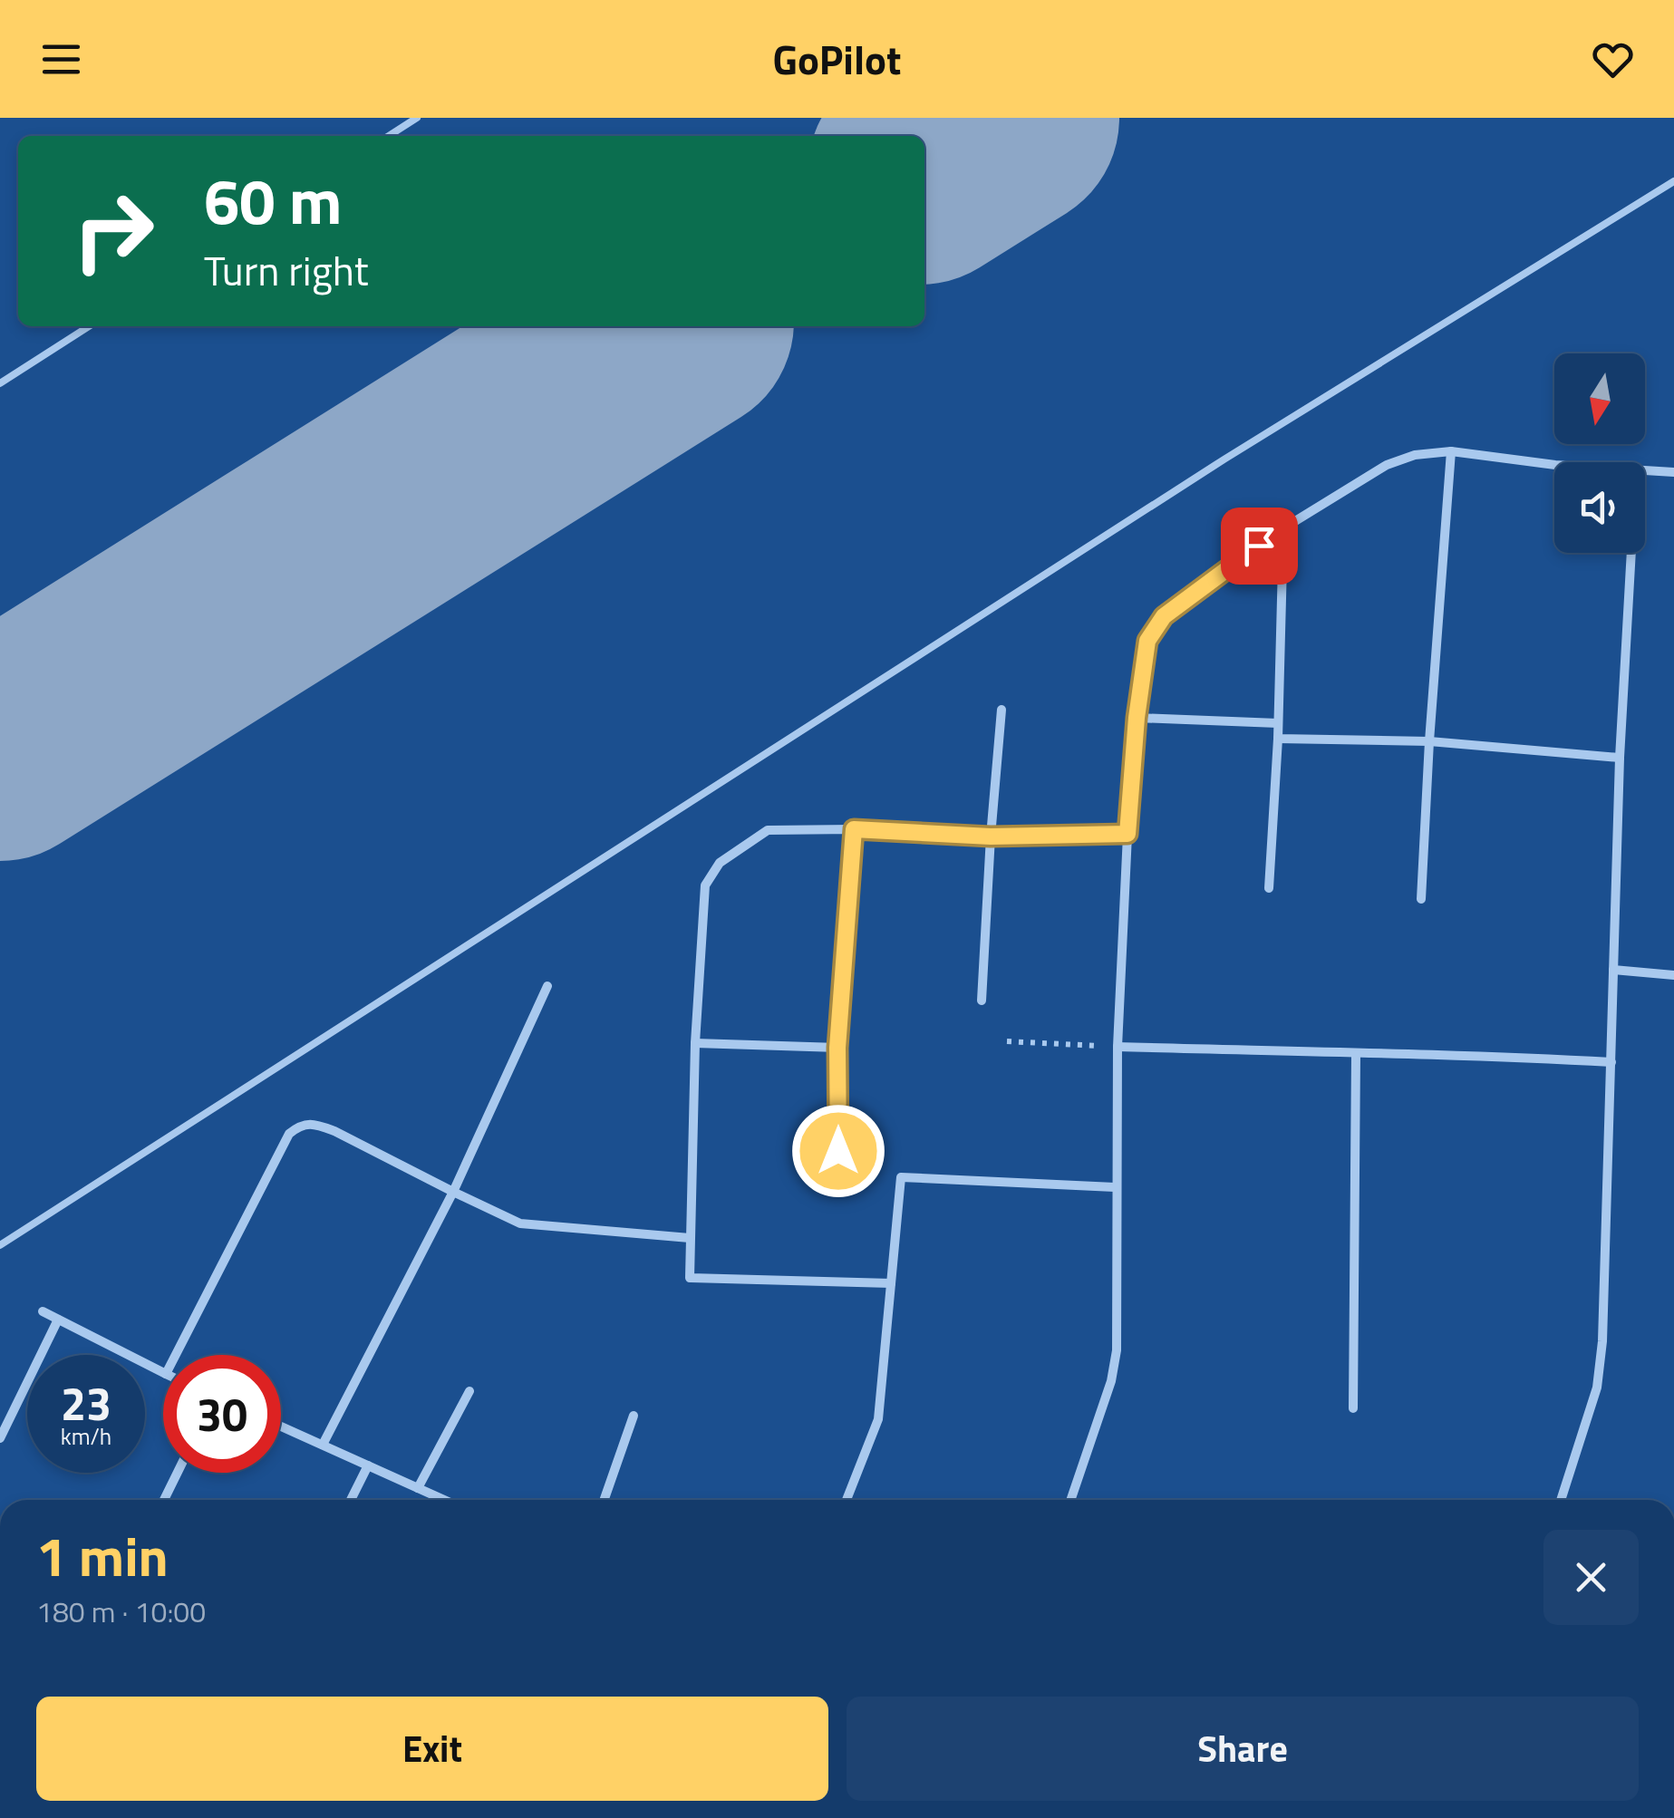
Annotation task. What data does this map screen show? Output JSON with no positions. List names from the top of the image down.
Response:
{
  "north": "bottom",
  "page": {
    "header": "GoPilot",
    "turn": ["60 m", "Turn right"],
    "speed": "23 km/h",
    "limit": "30",
    "heading": ["1 min", "180 m · 10:00"],
    "buttons": ["Exit", "Share"]
  }
}
